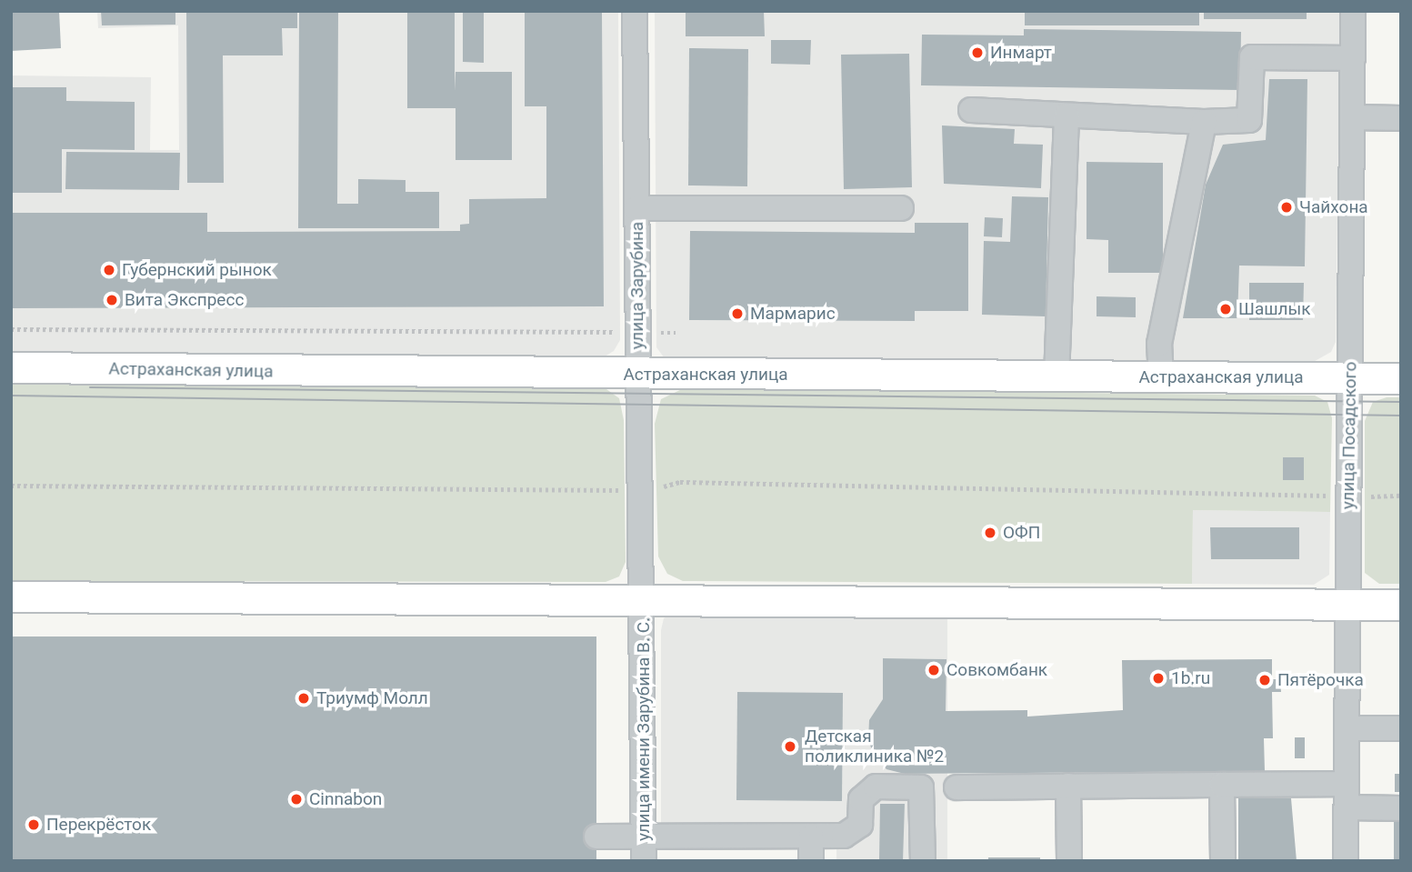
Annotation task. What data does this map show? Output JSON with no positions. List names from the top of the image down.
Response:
{
  "streets": {
    "main road": ["Астраханская улица"],
    "street": ["улица Зарубина", "улица Посадского", "улица имени Зарубина В. С."]
  },
  "crossings": [
    ["улица Зарубина", "Астраханская улица"],
    ["улица Зарубина", "улица имени Зарубина В. С."],
    ["Астраханская улица", "улица Посадского"]
  ],
  "places": [
    "Инмарт",
    "Чайхона",
    "Губернский рынок",
    "Вита Экспресс",
    "Шашлык",
    "Мармарис",
    "ОФП",
    "Совкомбанк",
    "1b.ru",
    "Пятёрочка",
    "Триумф Молл",
    "Детская поликлиника №2",
    "Cinnabon",
    "Перекрёсток"
  ]
}
